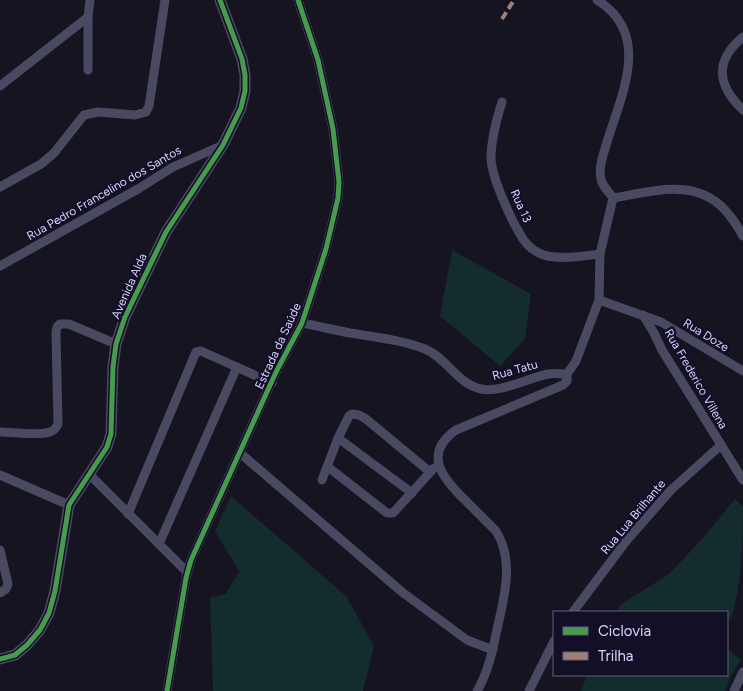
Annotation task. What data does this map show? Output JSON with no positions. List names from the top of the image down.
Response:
{
  "streets": {
    "street": [
      "Rua Pedro Francelino dos Santos",
      "Rua 13",
      "Avenida Alda",
      "Rua Doze",
      "Estrada da Saúde",
      "Rua Tatu",
      "Rua Frederico Villena",
      "Rua Lua Brilhante"
    ]
  },
  "crossings": [
    ["Rua Pedro Francelino dos Santos", "Avenida Alda"],
    ["Rua Doze", "Rua Frederico Villena"],
    ["Estrada da Saúde", "Rua Tatu"],
    ["Rua Frederico Villena", "Rua Lua Brilhante"]
  ],
  "legend": ["Ciclovia", "Trilha"]
}
